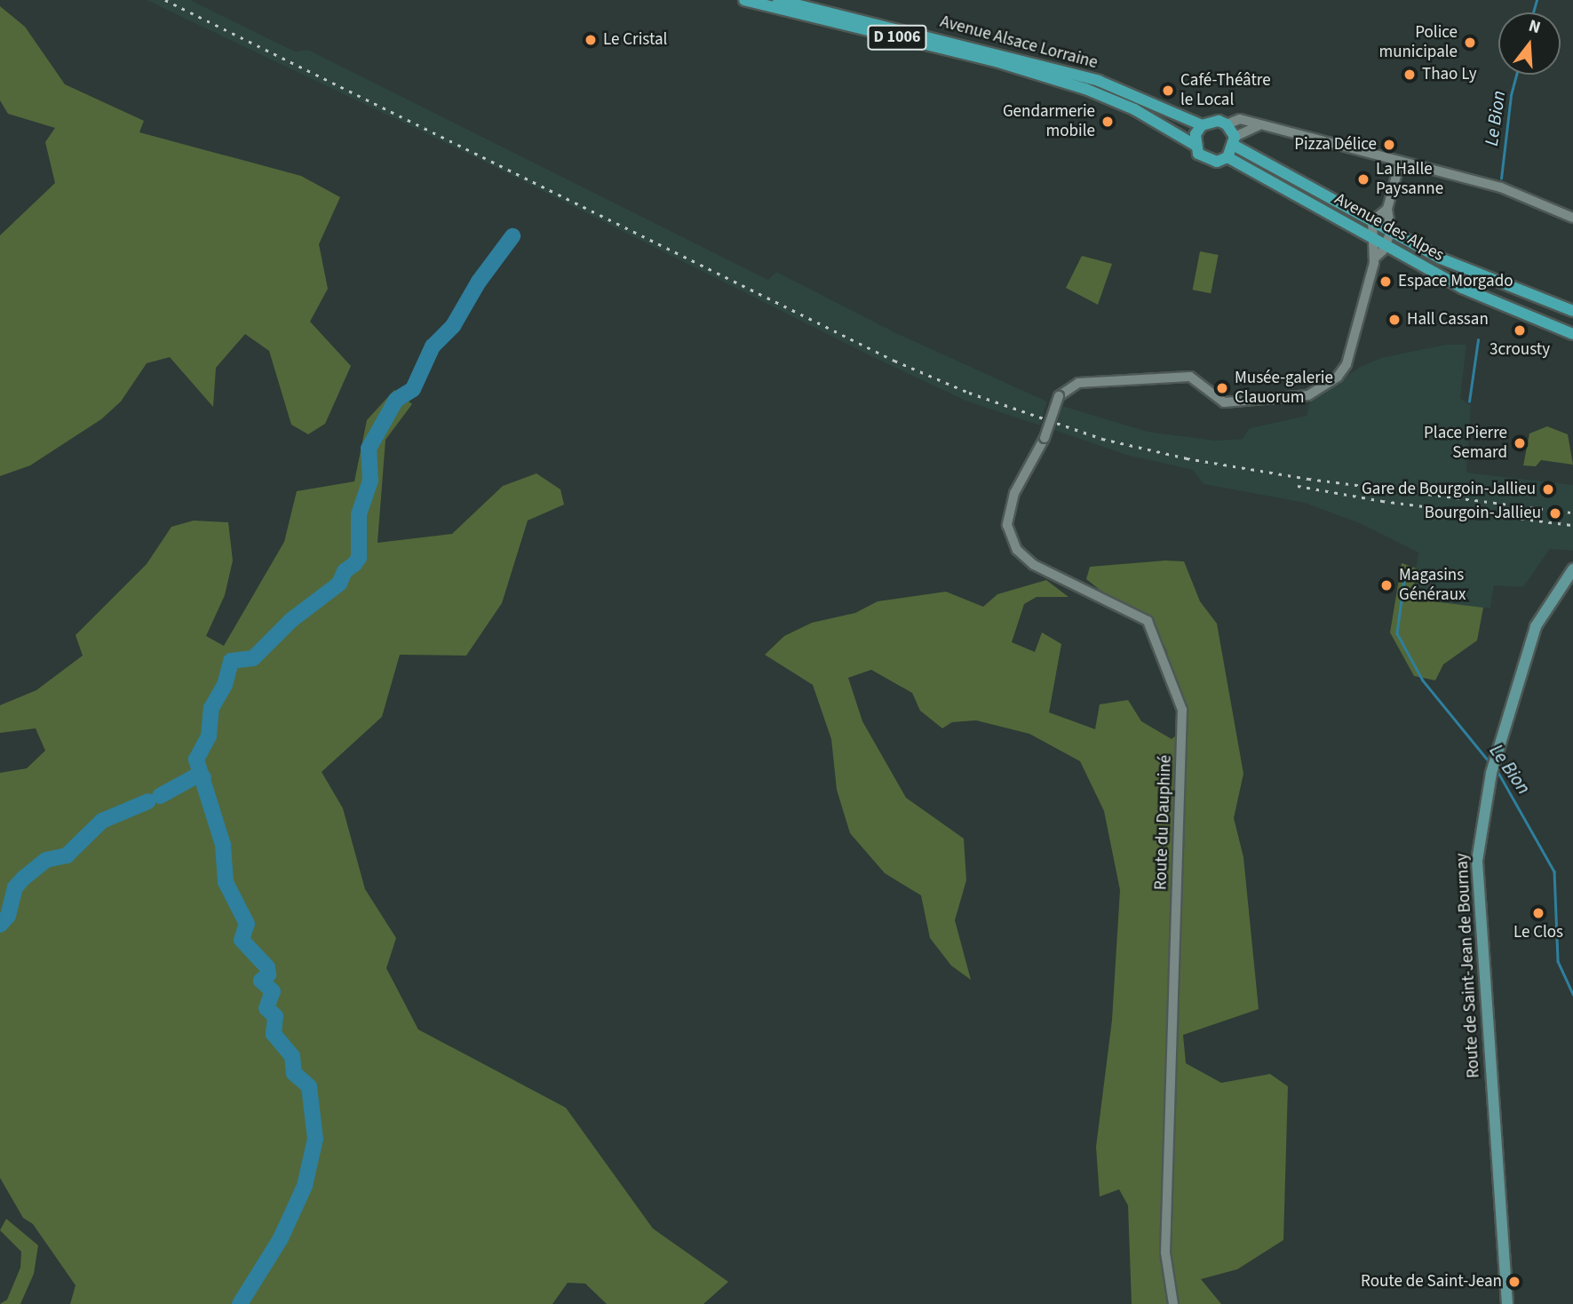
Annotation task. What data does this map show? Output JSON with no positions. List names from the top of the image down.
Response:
{
  "streets": {
    "main road": [
      "D 1006",
      "Avenue Alsace Lorraine",
      "Avenue des Alpes",
      "Route de Saint-Jean de Bournay"
    ],
    "street": ["Route du Dauphiné"]
  },
  "crossings": [
    ["Avenue Alsace Lorraine", "Avenue des Alpes"]
  ],
  "water": ["Le Bion"],
  "places": [
    "Le Cristal",
    "Police municipale",
    "Thao Ly",
    "Café-Théâtre le Local",
    "Gendarmerie mobile",
    "Pizza Délice",
    "La Halle Paysanne",
    "Espace Morgado",
    "Hall Cassan",
    "3crousty",
    "Musée-galerie Clauorum",
    "Place Pierre Semard",
    "Gare de Bourgoin-Jallieu",
    "Bourgoin-Jallieu",
    "Magasins Généraux",
    "Le Clos",
    "Route de Saint-Jean"
  ],
  "north": "top"
}
